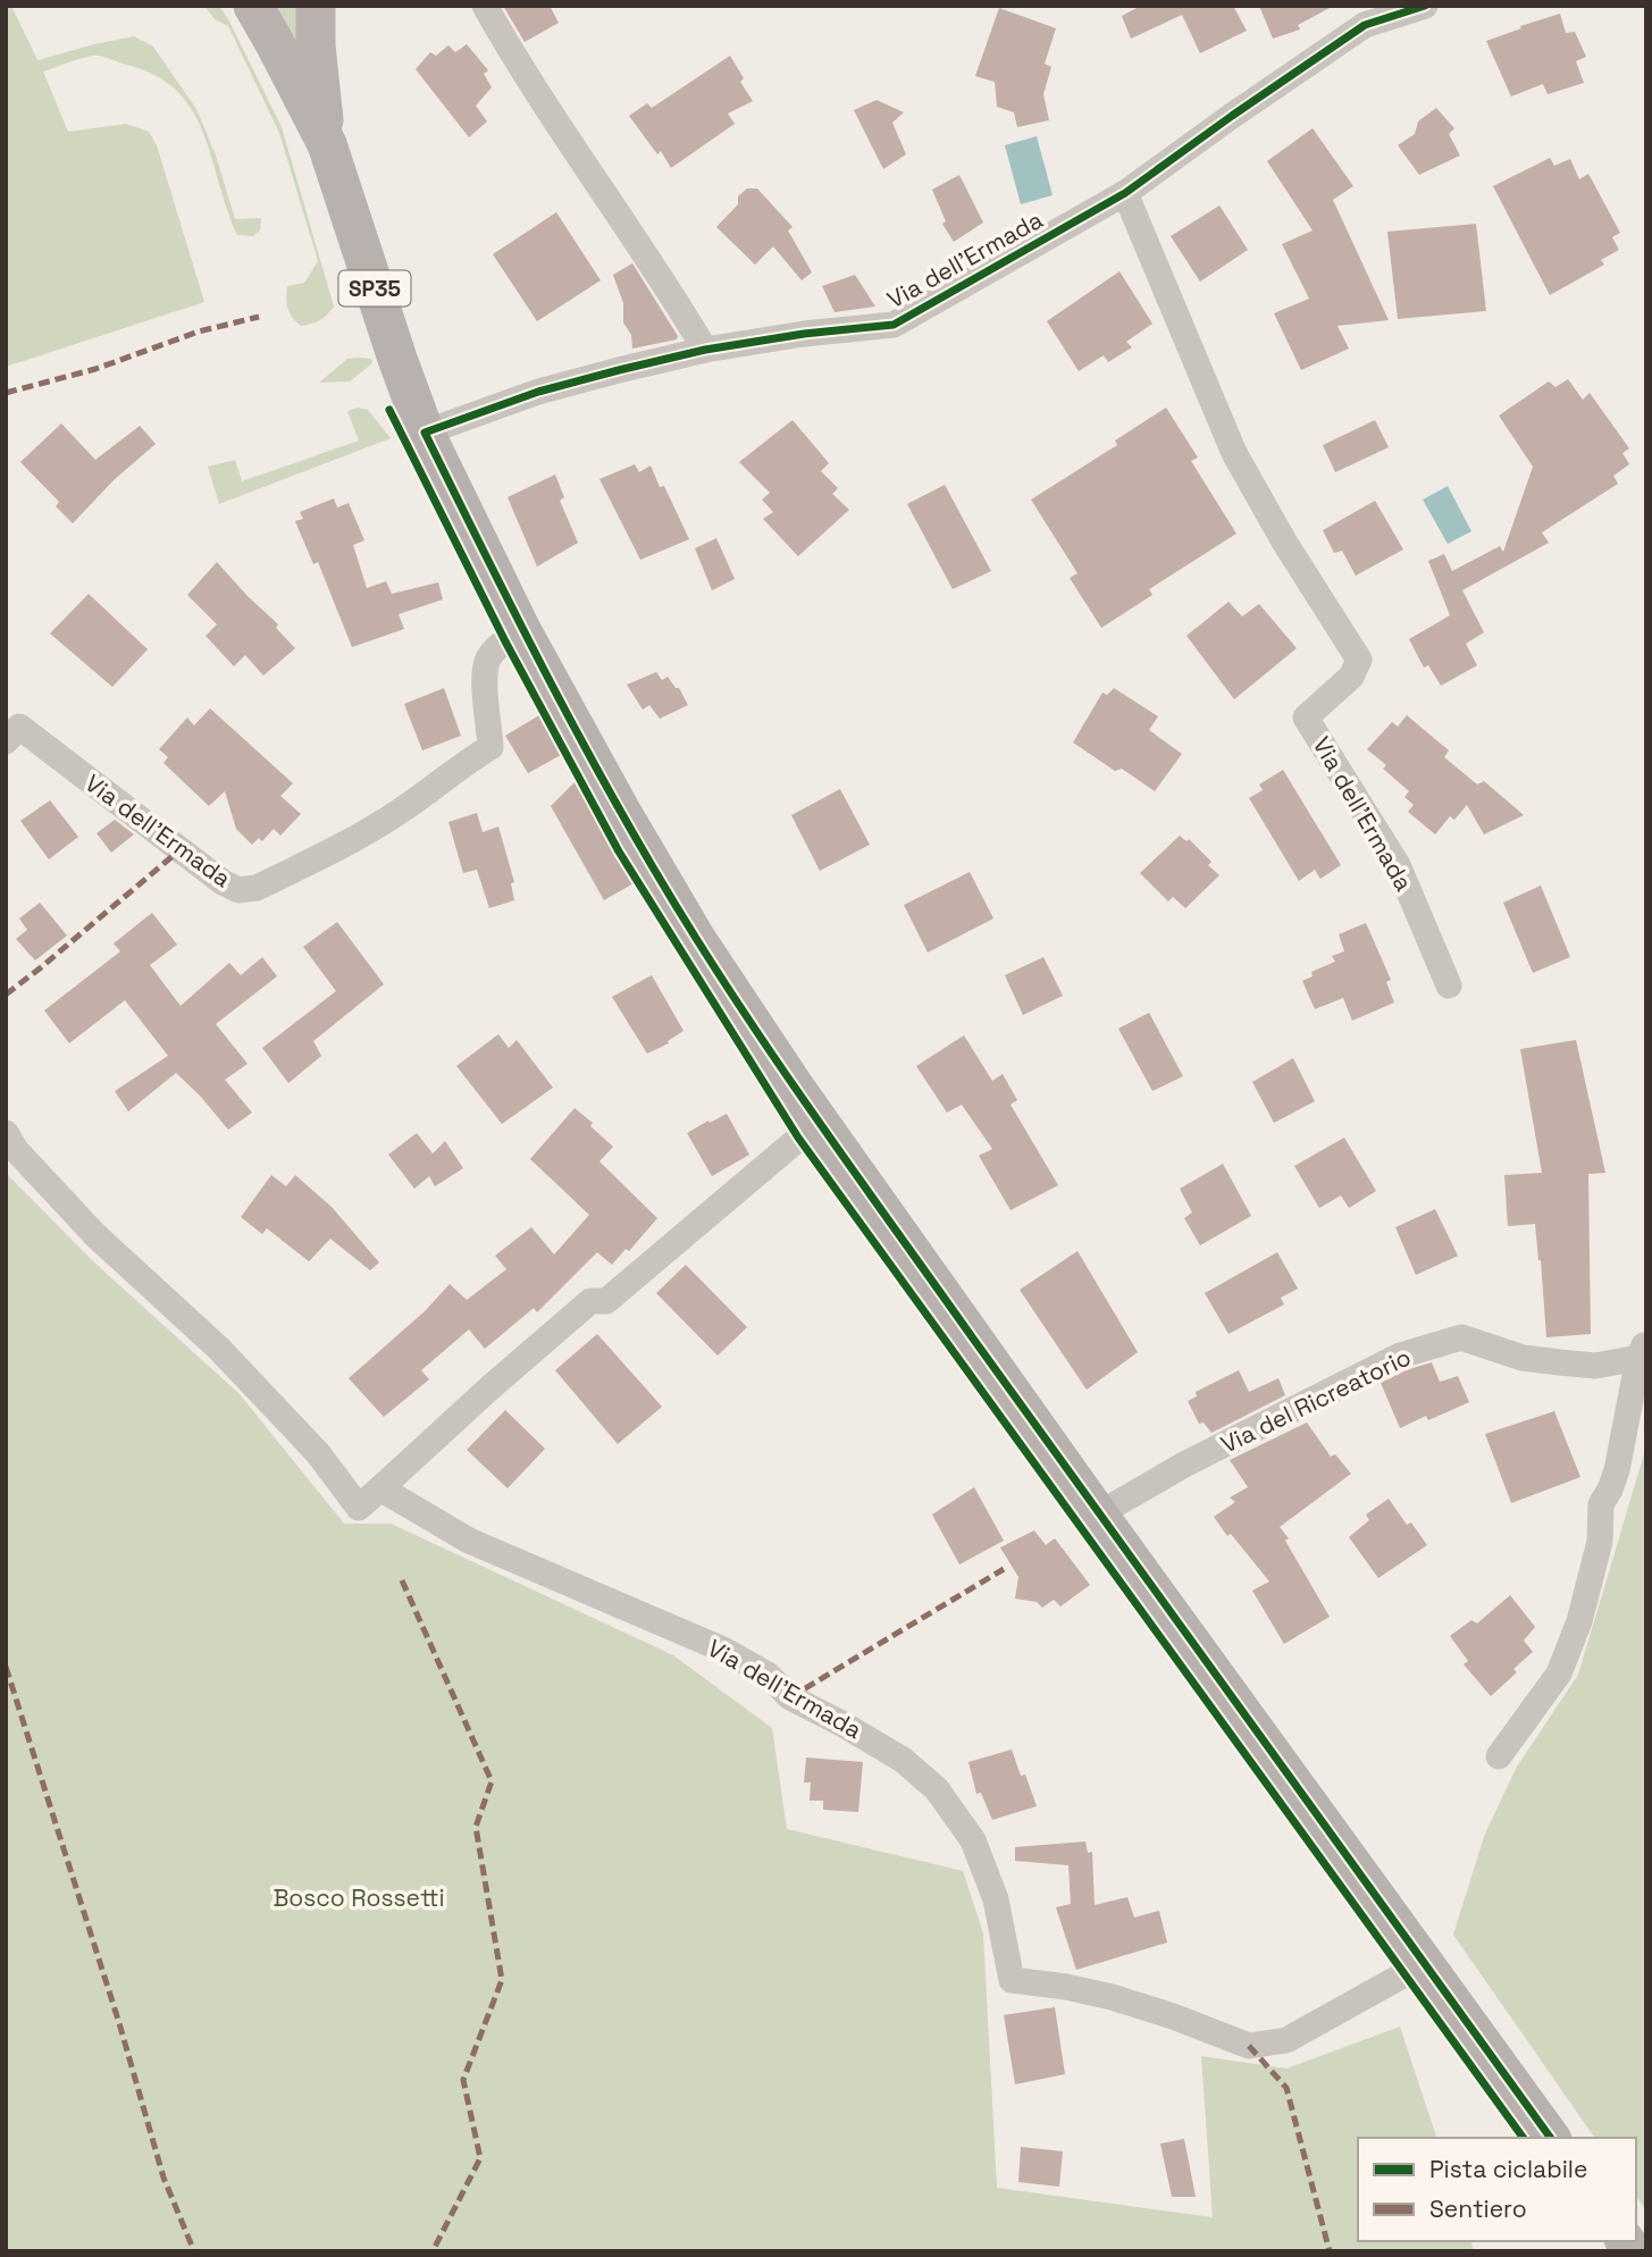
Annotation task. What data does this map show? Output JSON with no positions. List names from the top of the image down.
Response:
{
  "streets": {
    "main road": ["SP35"],
    "street": ["Via dell'Ermada", "Via del Ricreatorio"]
  },
  "crossings": [
    ["Via dell'Ermada", "SP35"],
    ["SP35", "Via del Ricreatorio"]
  ],
  "parks": ["Bosco Rossetti"],
  "legend": ["Pista ciclabile", "Sentiero"]
}
